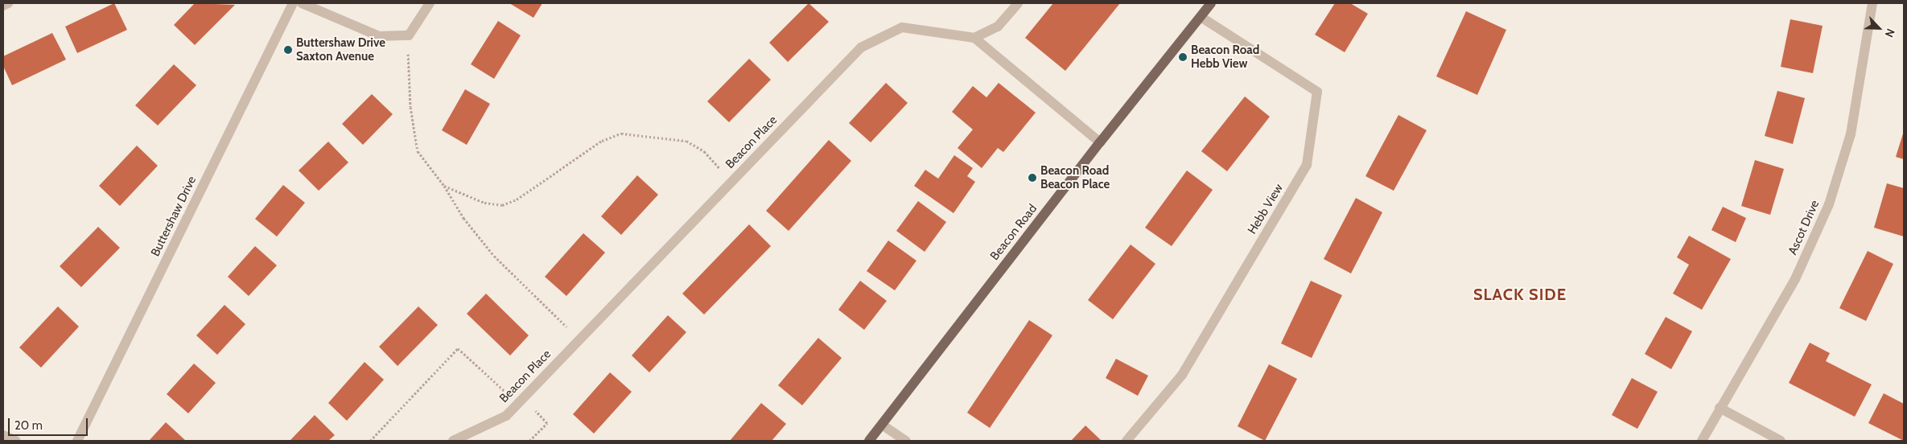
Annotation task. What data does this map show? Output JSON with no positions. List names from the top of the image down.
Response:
{
  "streets": {
    "main road": ["Beacon Road"],
    "street": [
      "Beacon Place",
      "Hebb View",
      "Buttershaw Drive",
      "Ascot Drive"
    ]
  },
  "crossings": [
    ["Hebb View", "Beacon Road"]
  ],
  "districts": ["SLACK SIDE"],
  "places": ["Buttershaw Drive Saxton Avenue", "Beacon Road Hebb View", "Beacon Road Beacon Place"],
  "scale_bar": "20 m",
  "north": "bottom right"
}
